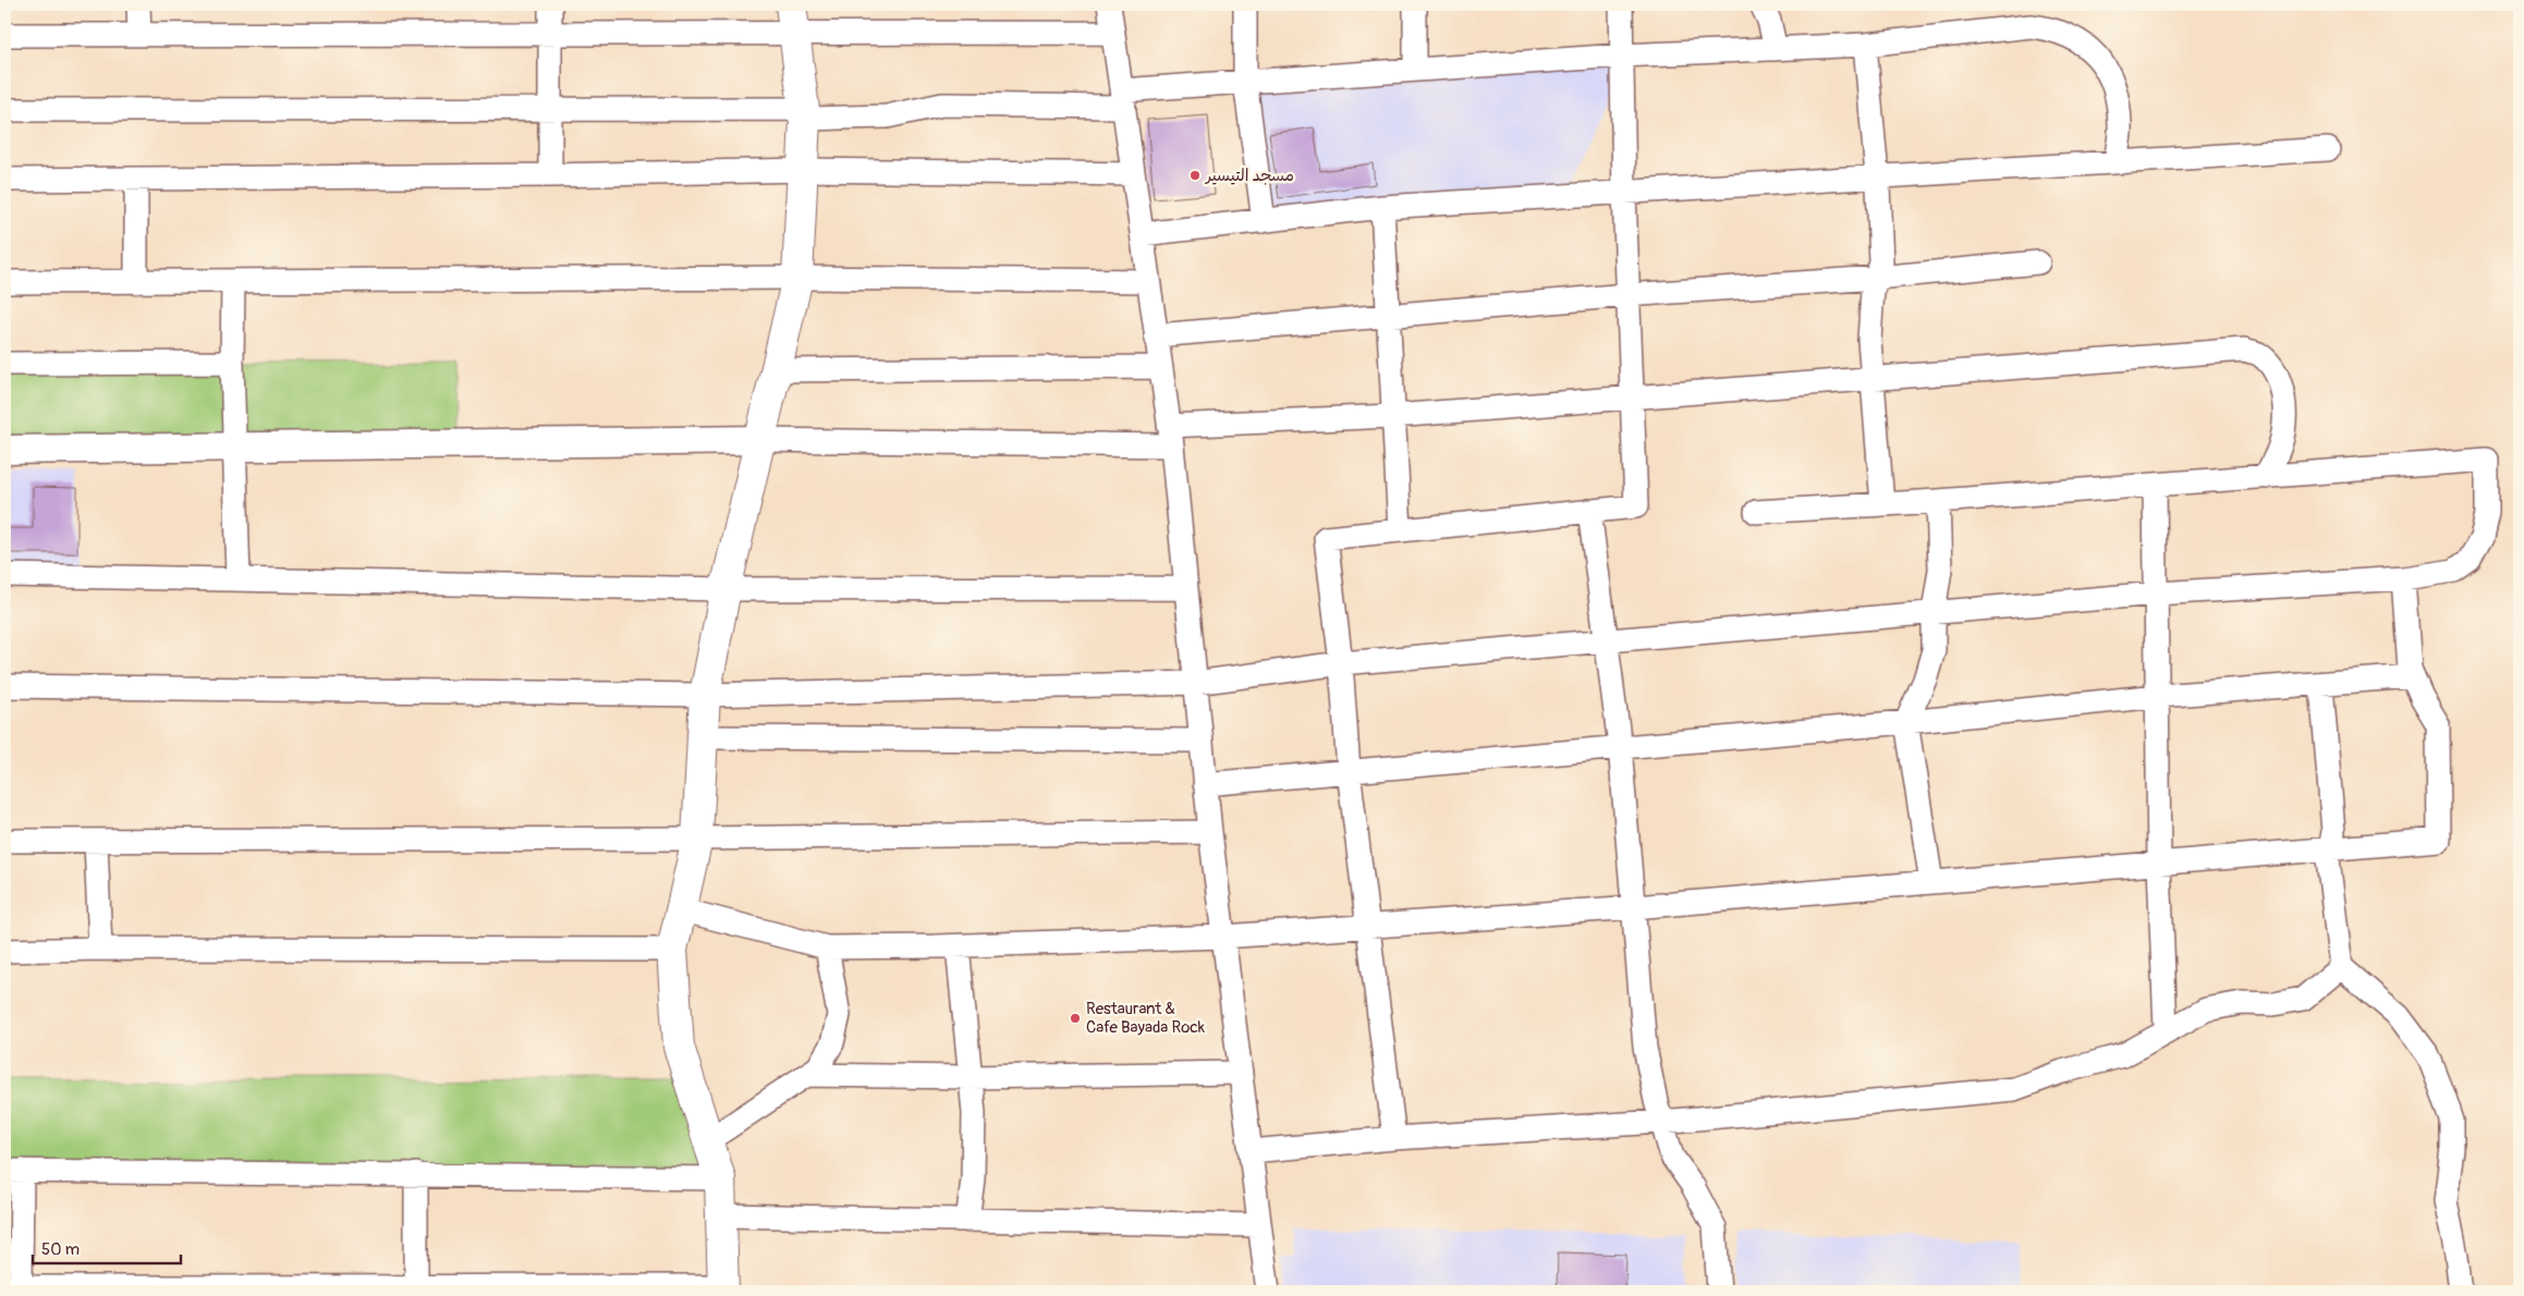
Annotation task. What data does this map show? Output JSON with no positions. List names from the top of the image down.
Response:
{
  "places": ["مسجد التيسير", "Restaurant & Cafe Bayada Rock"],
  "scale_bar": "50 m"
}
